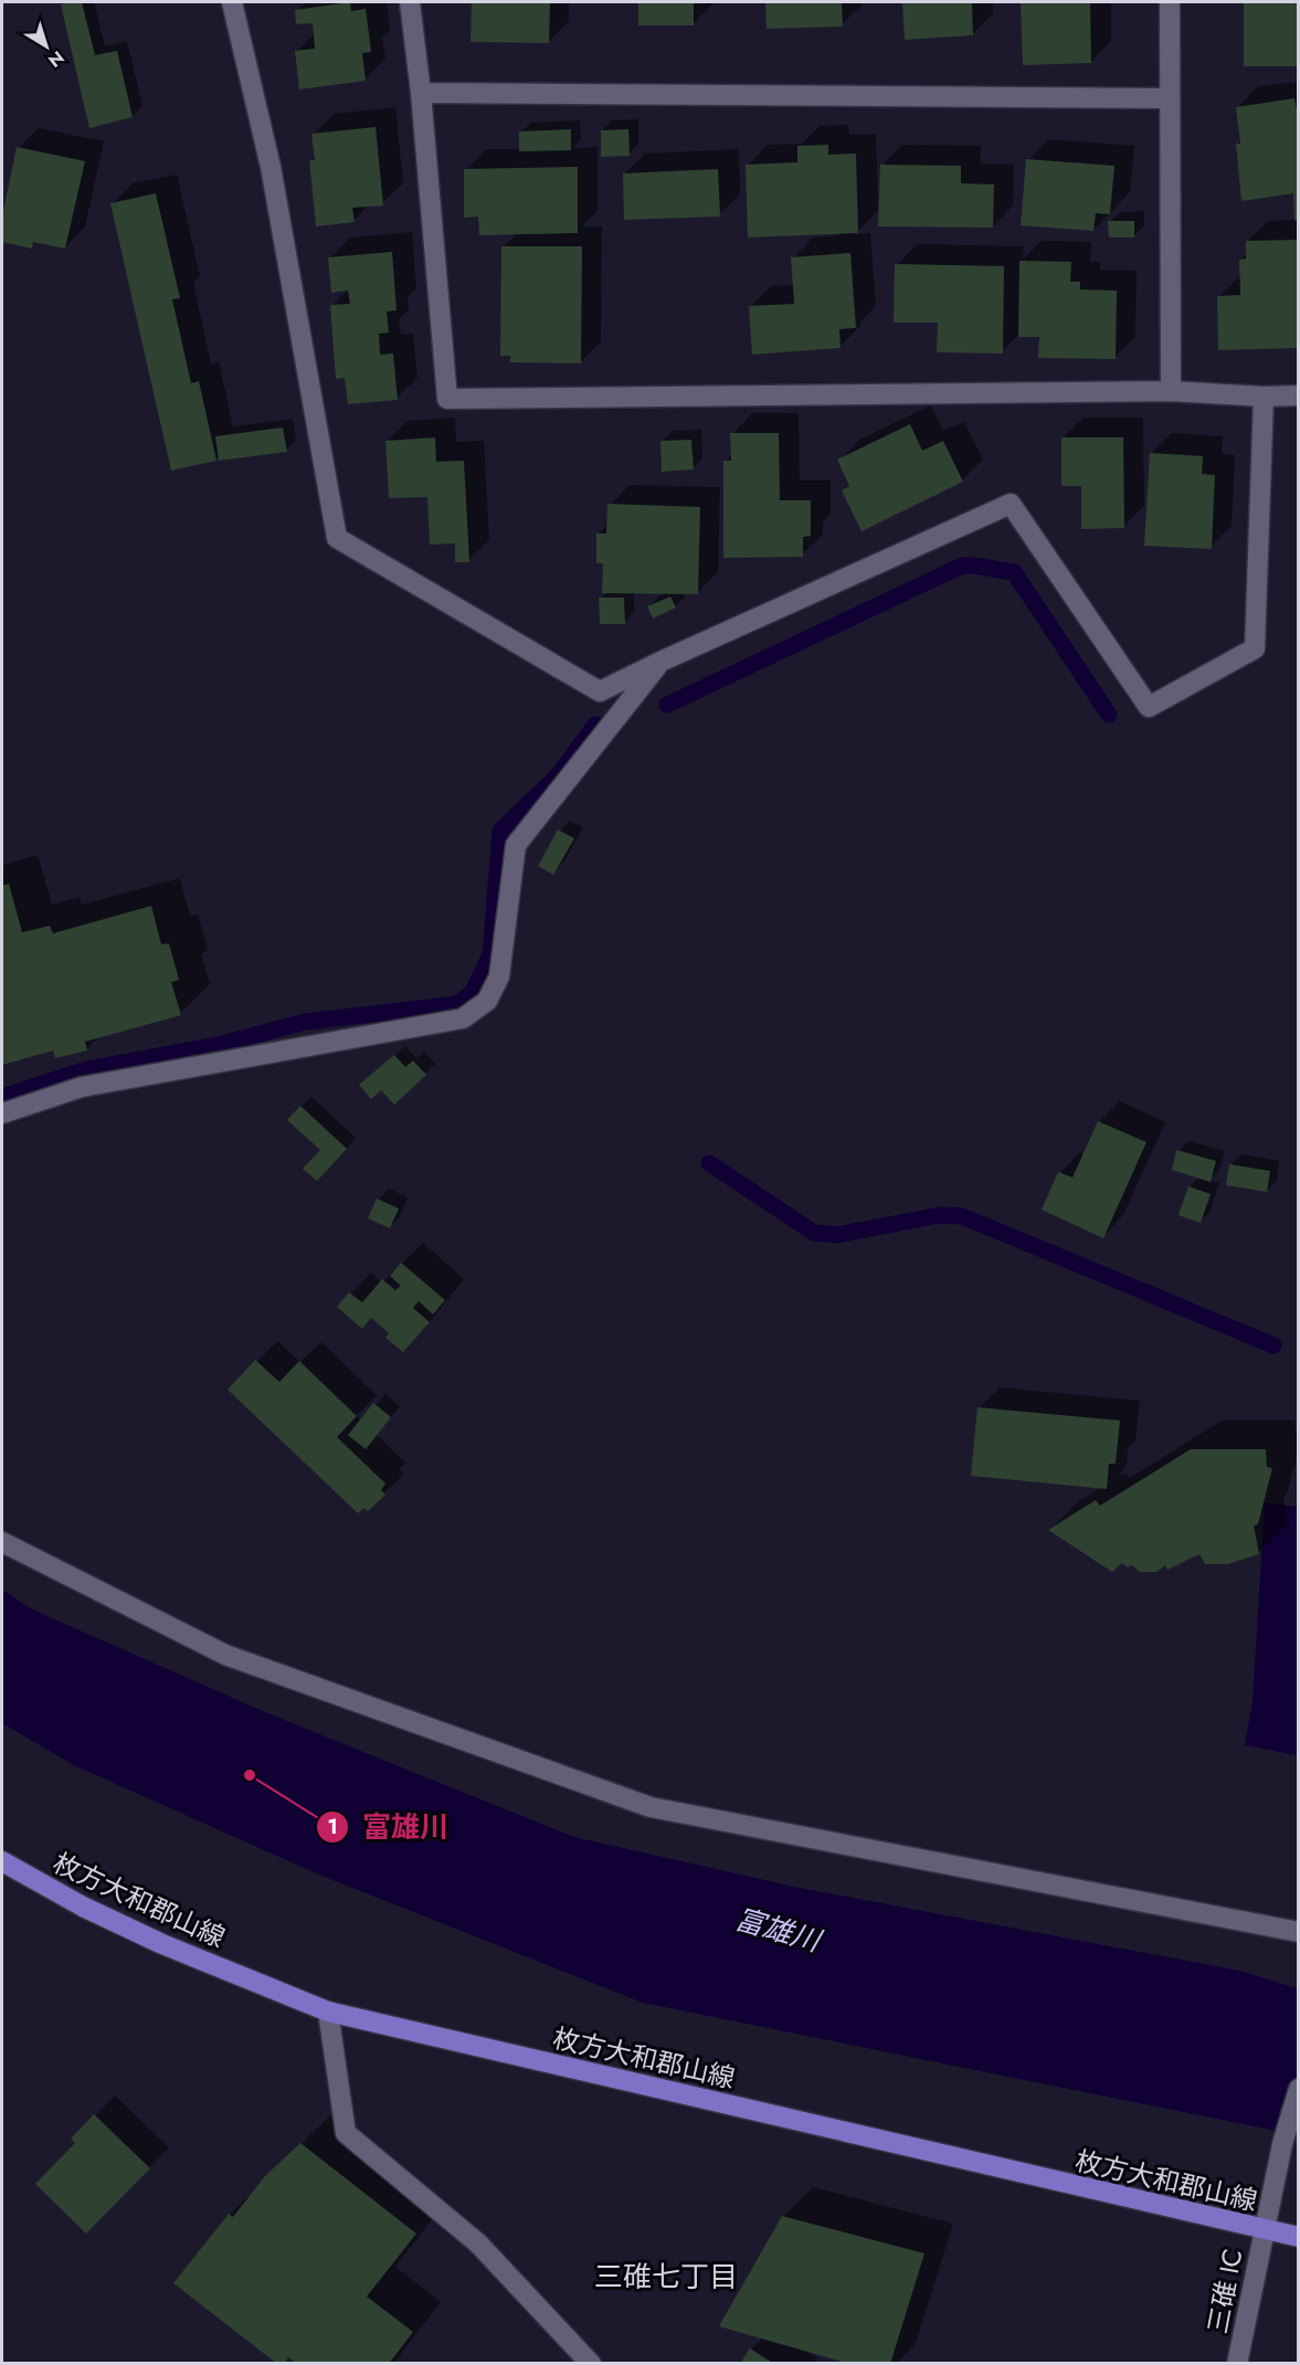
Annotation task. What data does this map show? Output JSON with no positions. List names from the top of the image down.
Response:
{
  "streets": {
    "main road": ["枚方大和郡山線"],
    "street": ["三碓 IC"]
  },
  "crossings": [
    ["枚方大和郡山線", "三碓 IC"]
  ],
  "districts": ["三碓七丁目"],
  "water": ["富雄川"],
  "places": ["富雄川"],
  "north": "bottom right"
}
